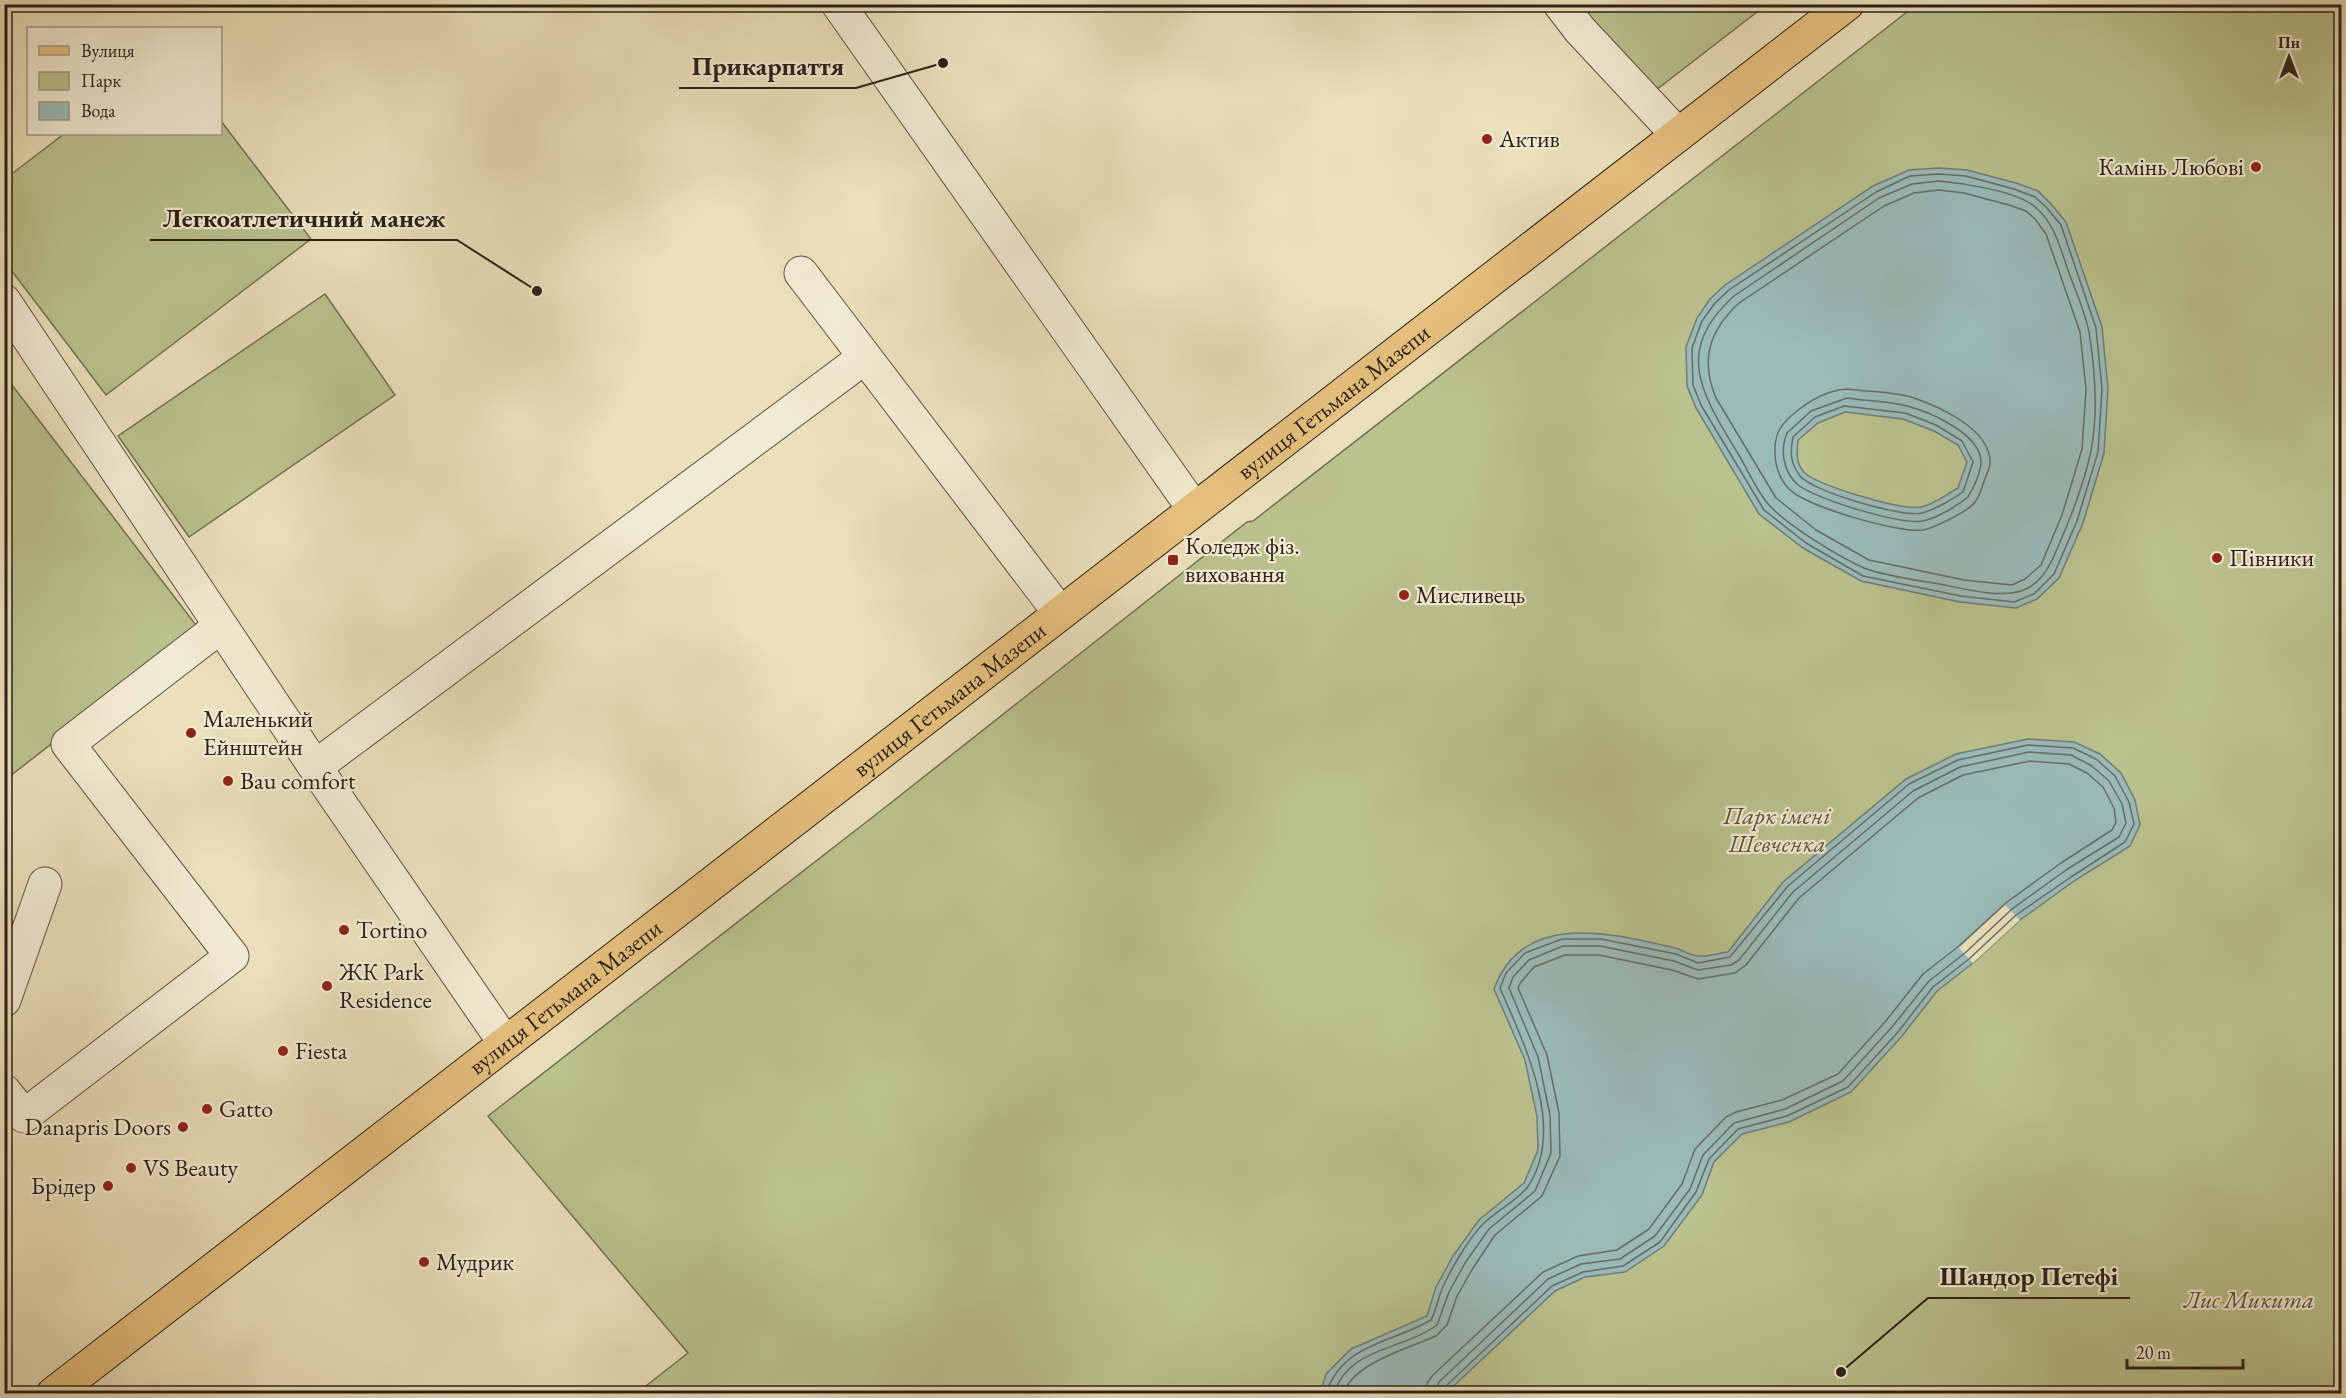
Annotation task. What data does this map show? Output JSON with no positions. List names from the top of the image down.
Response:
{
  "streets": {
    "main road": ["вулиця Гетьмана Мазепи"]
  },
  "parks": ["Парк імені Шевченка", "Лис Микита"],
  "places": {
    "other": [
      "Прикарпаття",
      "Актив",
      "Камінь Любові",
      "Легкоатлетичний манеж",
      "Півники",
      "Мисливець",
      "Маленький Ейнштейн",
      "Bau comfort",
      "Tortino",
      "ЖК Park Residence",
      "Fiesta",
      "Gatto",
      "Danapris Doors",
      "VS Beauty",
      "Брідер",
      "Мудрик",
      "Шандор Петефі"
    ],
    "transit": ["Коледж фіз. виховання"]
  },
  "legend": ["Вулиця", "Парк", "Вода"],
  "scale_bar": "20 m",
  "north": "top"
}
